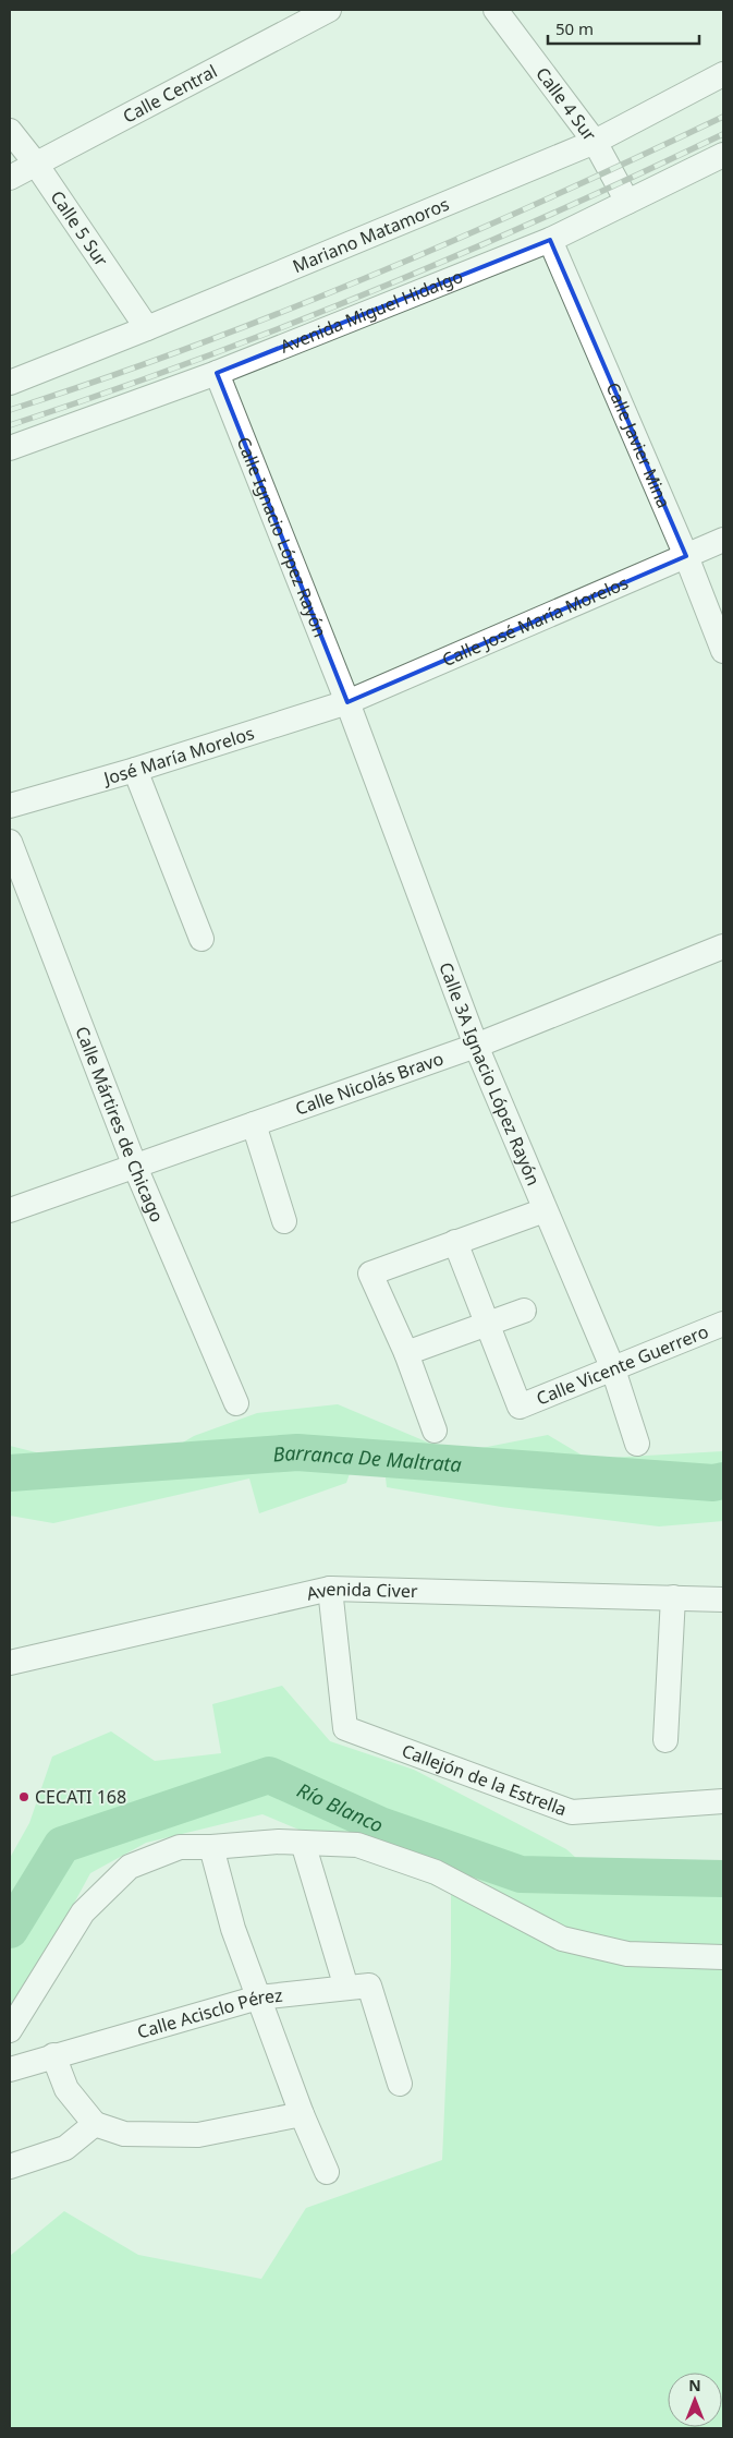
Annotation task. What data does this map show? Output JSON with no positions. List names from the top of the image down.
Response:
{
  "streets": {
    "street": [
      "Calle Central",
      "Calle 4 Sur",
      "Calle 5 Sur",
      "Mariano Matamoros",
      "Avenida Miguel Hidalgo",
      "Calle Javier Mina",
      "Calle Ignacio López Rayón",
      "Calle José María Morelos",
      "José María Morelos",
      "Calle 3A Ignacio López Rayón",
      "Calle Nicolás Bravo",
      "Calle Mártires de Chicago",
      "Calle Vicente Guerrero",
      "Avenida Civer",
      "Callejón de la Estrella",
      "Calle Acisclo Pérez"
    ]
  },
  "crossings": [
    ["Calle Central", "Calle 5 Sur"],
    ["Calle 4 Sur", "Mariano Matamoros"],
    ["Calle 4 Sur", "Avenida Miguel Hidalgo"],
    ["Calle 5 Sur", "Mariano Matamoros"],
    ["Avenida Miguel Hidalgo", "Calle Javier Mina"],
    ["Avenida Miguel Hidalgo", "Calle Ignacio López Rayón"],
    ["Calle Javier Mina", "Calle José María Morelos"],
    ["Calle Ignacio López Rayón", "Calle José María Morelos"],
    ["Calle Ignacio López Rayón", "José María Morelos"],
    ["Calle Ignacio López Rayón", "Calle 3A Ignacio López Rayón"],
    ["Calle José María Morelos", "José María Morelos"],
    ["Calle José María Morelos", "Calle 3A Ignacio López Rayón"],
    ["José María Morelos", "Calle 3A Ignacio López Rayón"],
    ["Calle 3A Ignacio López Rayón", "Calle Nicolás Bravo"],
    ["Calle 3A Ignacio López Rayón", "Calle Vicente Guerrero"],
    ["Calle Nicolás Bravo", "Calle Mártires de Chicago"],
    ["Avenida Civer", "Callejón de la Estrella"]
  ],
  "water": ["Barranca De Maltrata", "Río Blanco"],
  "places": ["CECATI 168"],
  "scale_bar": "50 m",
  "north": "top"
}
